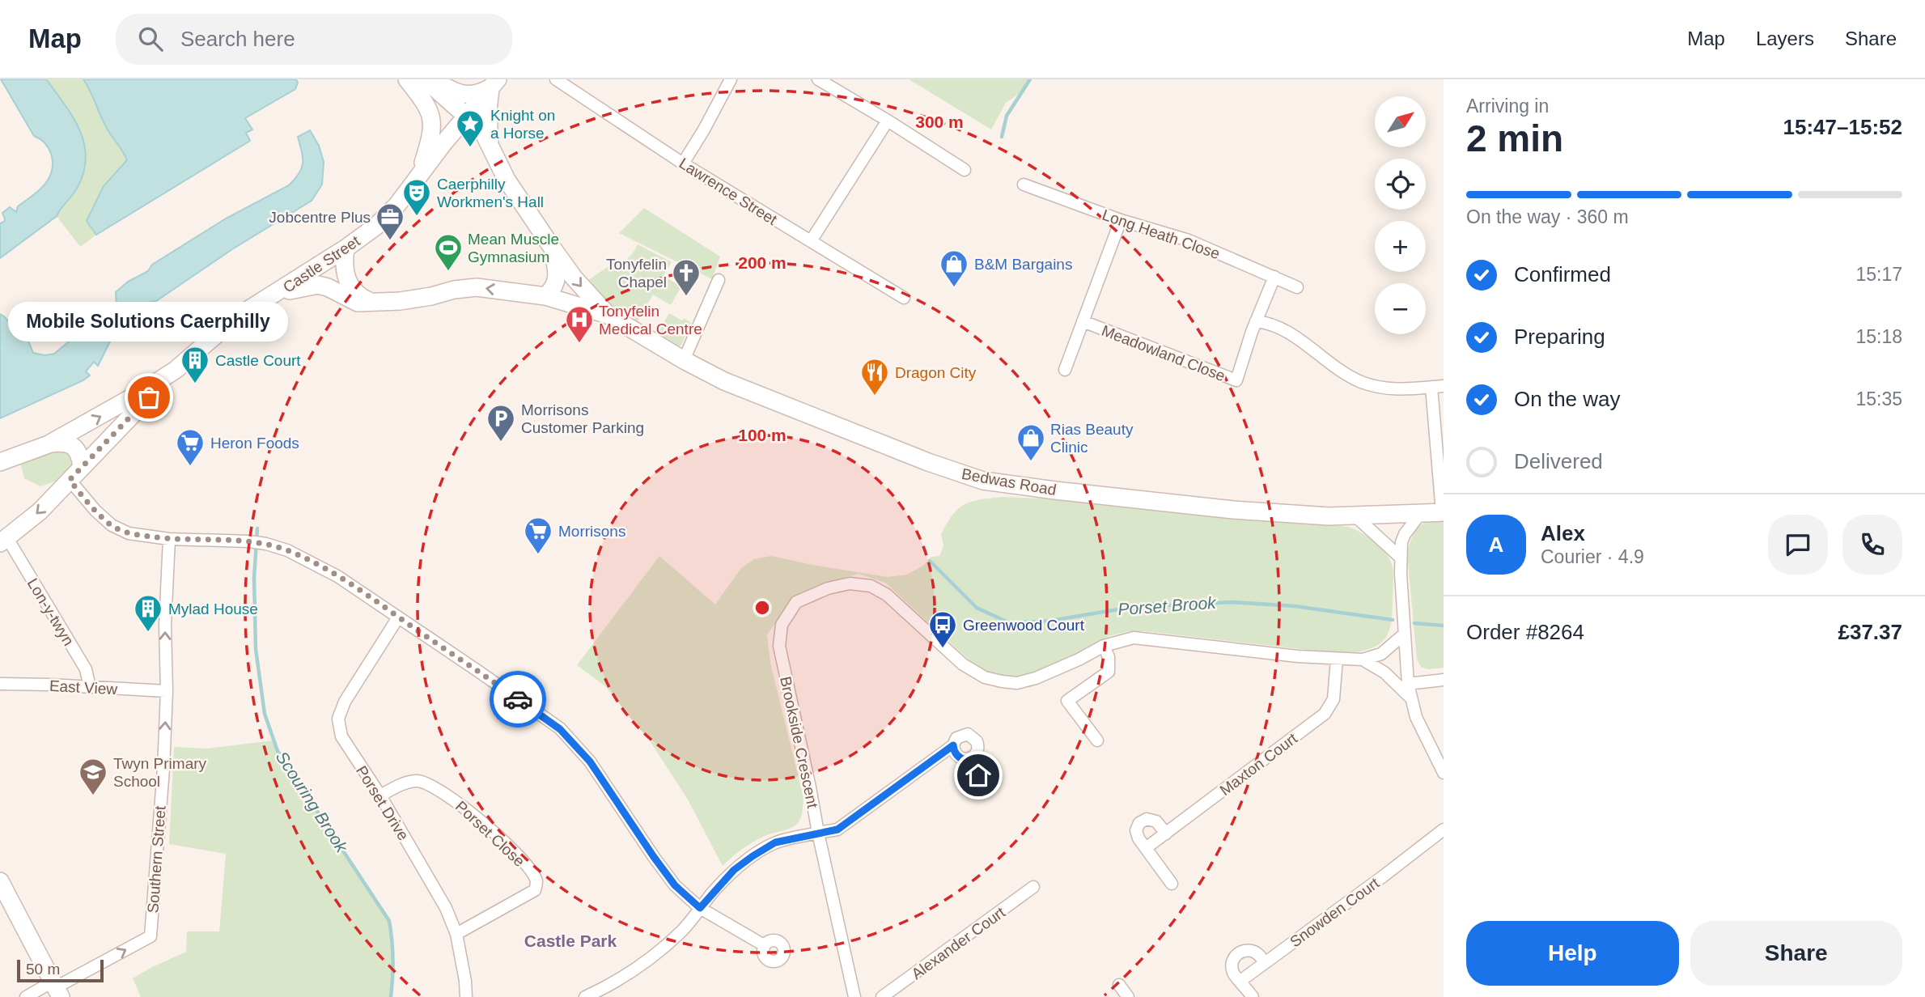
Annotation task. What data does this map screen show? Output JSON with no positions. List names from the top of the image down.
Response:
{
  "streets": {
    "main road": ["Castle Street", "Bedwas Road"],
    "street": [
      "Lawrence Street",
      "Long Heath Close",
      "Meadowland Close",
      "Lon-y-twyn",
      "East View",
      "Brookside Crescent",
      "Maxton Court",
      "Porset Drive",
      "Porset Close",
      "Southern Street",
      "Snowden Court",
      "Alexander Court"
    ]
  },
  "crossings": [
    ["Long Heath Close", "Meadowland Close"],
    ["Lon-y-twyn", "East View"],
    ["East View", "Southern Street"],
    ["Porset Drive", "Porset Close"]
  ],
  "one_way": ["Southern Street"],
  "districts": ["Castle Park"],
  "water": ["Porset Brook", "Scouring Brook"],
  "places": {
    "place": ["Knight on a Horse"],
    "theatre": ["Caerphilly Workmen's Hall"],
    "office": ["Jobcentre Plus"],
    "sports": ["Mean Muscle Gymnasium"],
    "shop": ["B&M Bargains", "Rias Beauty Clinic"],
    "church": ["Tonyfelin Chapel"],
    "hospital": ["Tonyfelin Medical Centre"],
    "building": ["Castle Court", "Mylad House"],
    "restaurant": ["Dragon City"],
    "other": ["Mobile Solutions Caerphilly"],
    "parking": ["Morrisons Customer Parking"],
    "supermarket": ["Heron Foods", "Morrisons"],
    "bus stop": ["Greenwood Court"],
    "school or university": ["Twyn Primary School"]
  },
  "scale_bar": "50 m",
  "north": "top right",
  "page": {
    "header": "Map",
    "search": "Search here",
    "nav": ["Map", "Layers", "Share"],
    "heading": ["2 min", "Arriving in", "15:47–15:52"],
    "panel": [
      "Alex",
      "Courier · 4.9",
      "Order #8264",
      "£37.37"
    ],
    "map_buttons": ["+", "−"],
    "bar": "On the way · 360 m",
    "list": [
      ["Confirmed", "15:17"],
      ["Preparing", "15:18"],
      ["On the way", "15:35"],
      "Delivered"
    ],
    "bubble": "Mobile Solutions Caerphilly",
    "round": "A",
    "buttons": ["Help", "Share"],
    "scale": "50 m"
  },
  "rings": ["300 m", "200 m", "100 m"]
}
